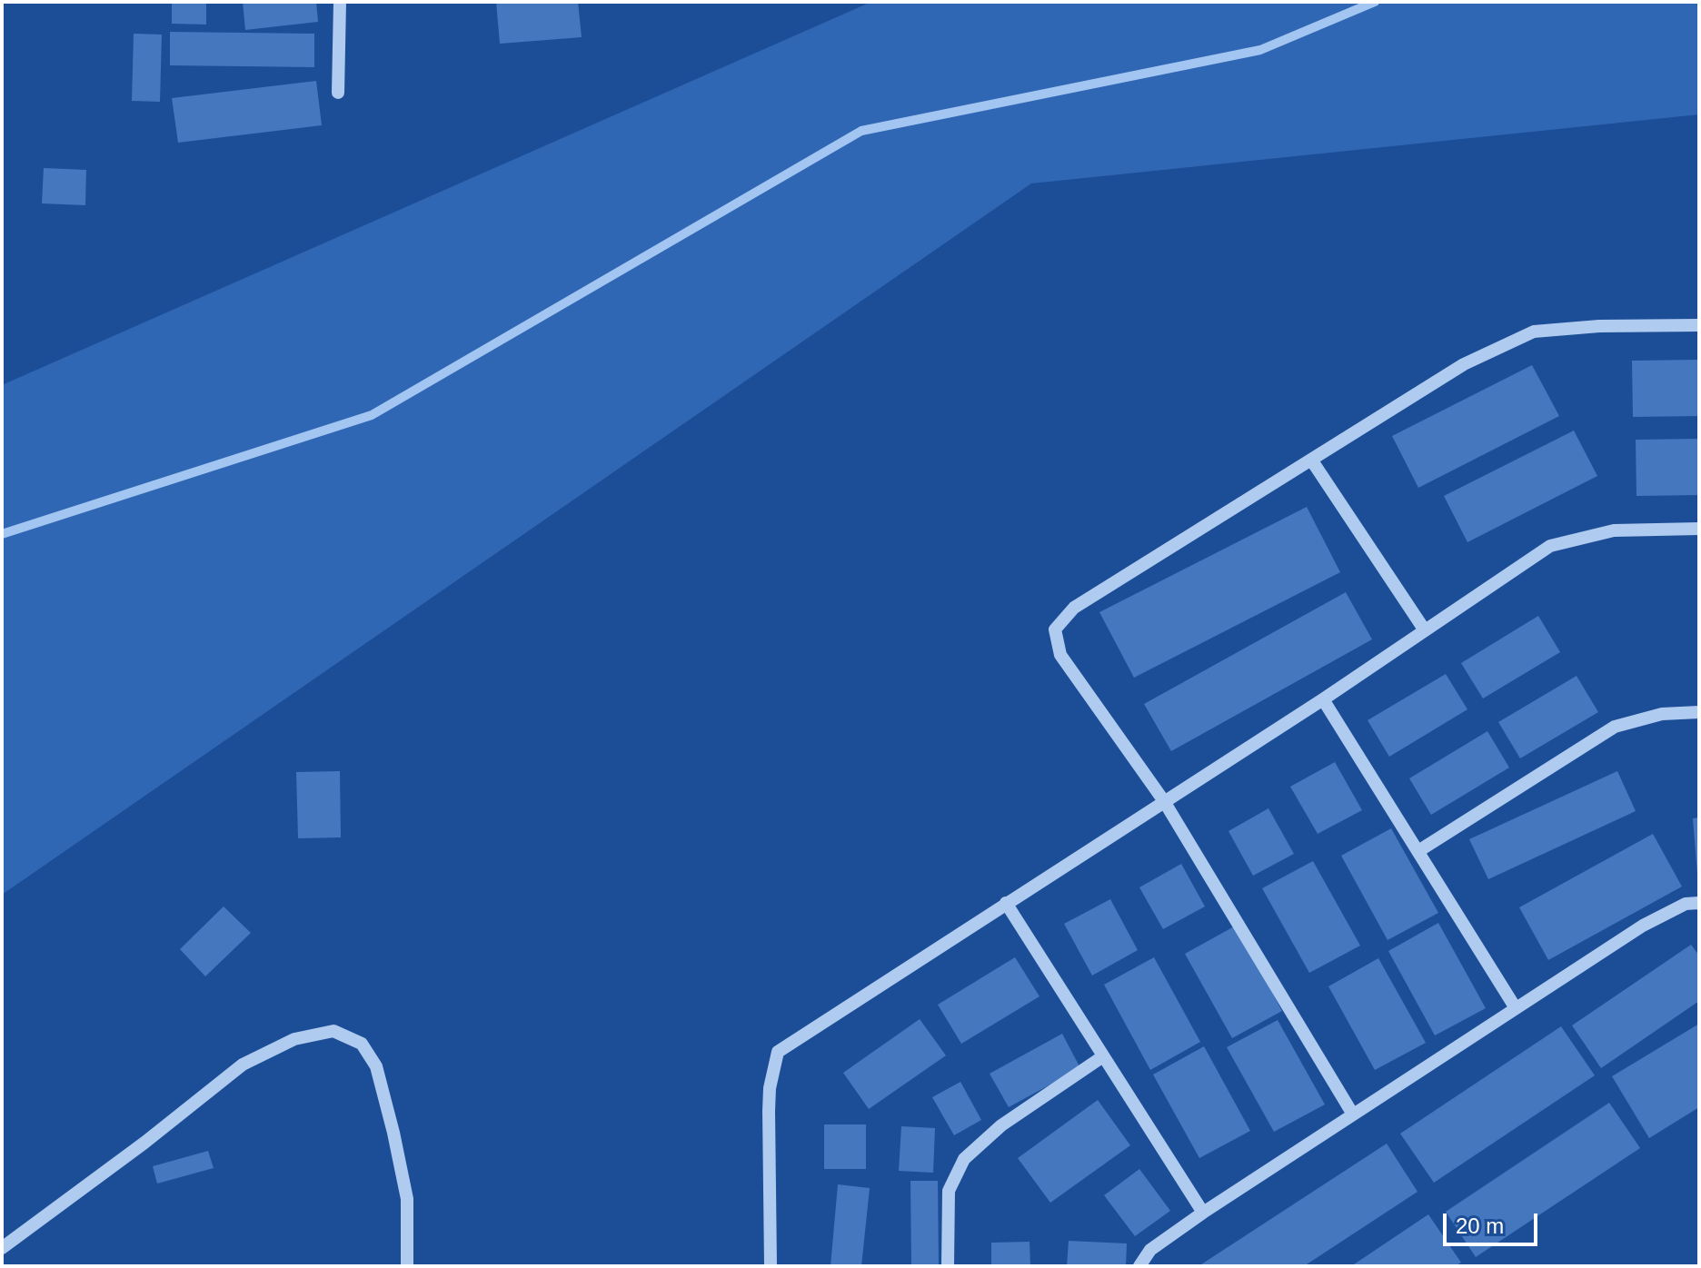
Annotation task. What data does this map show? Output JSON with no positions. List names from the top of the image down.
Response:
{
  "scale_bar": "20 m"
}
